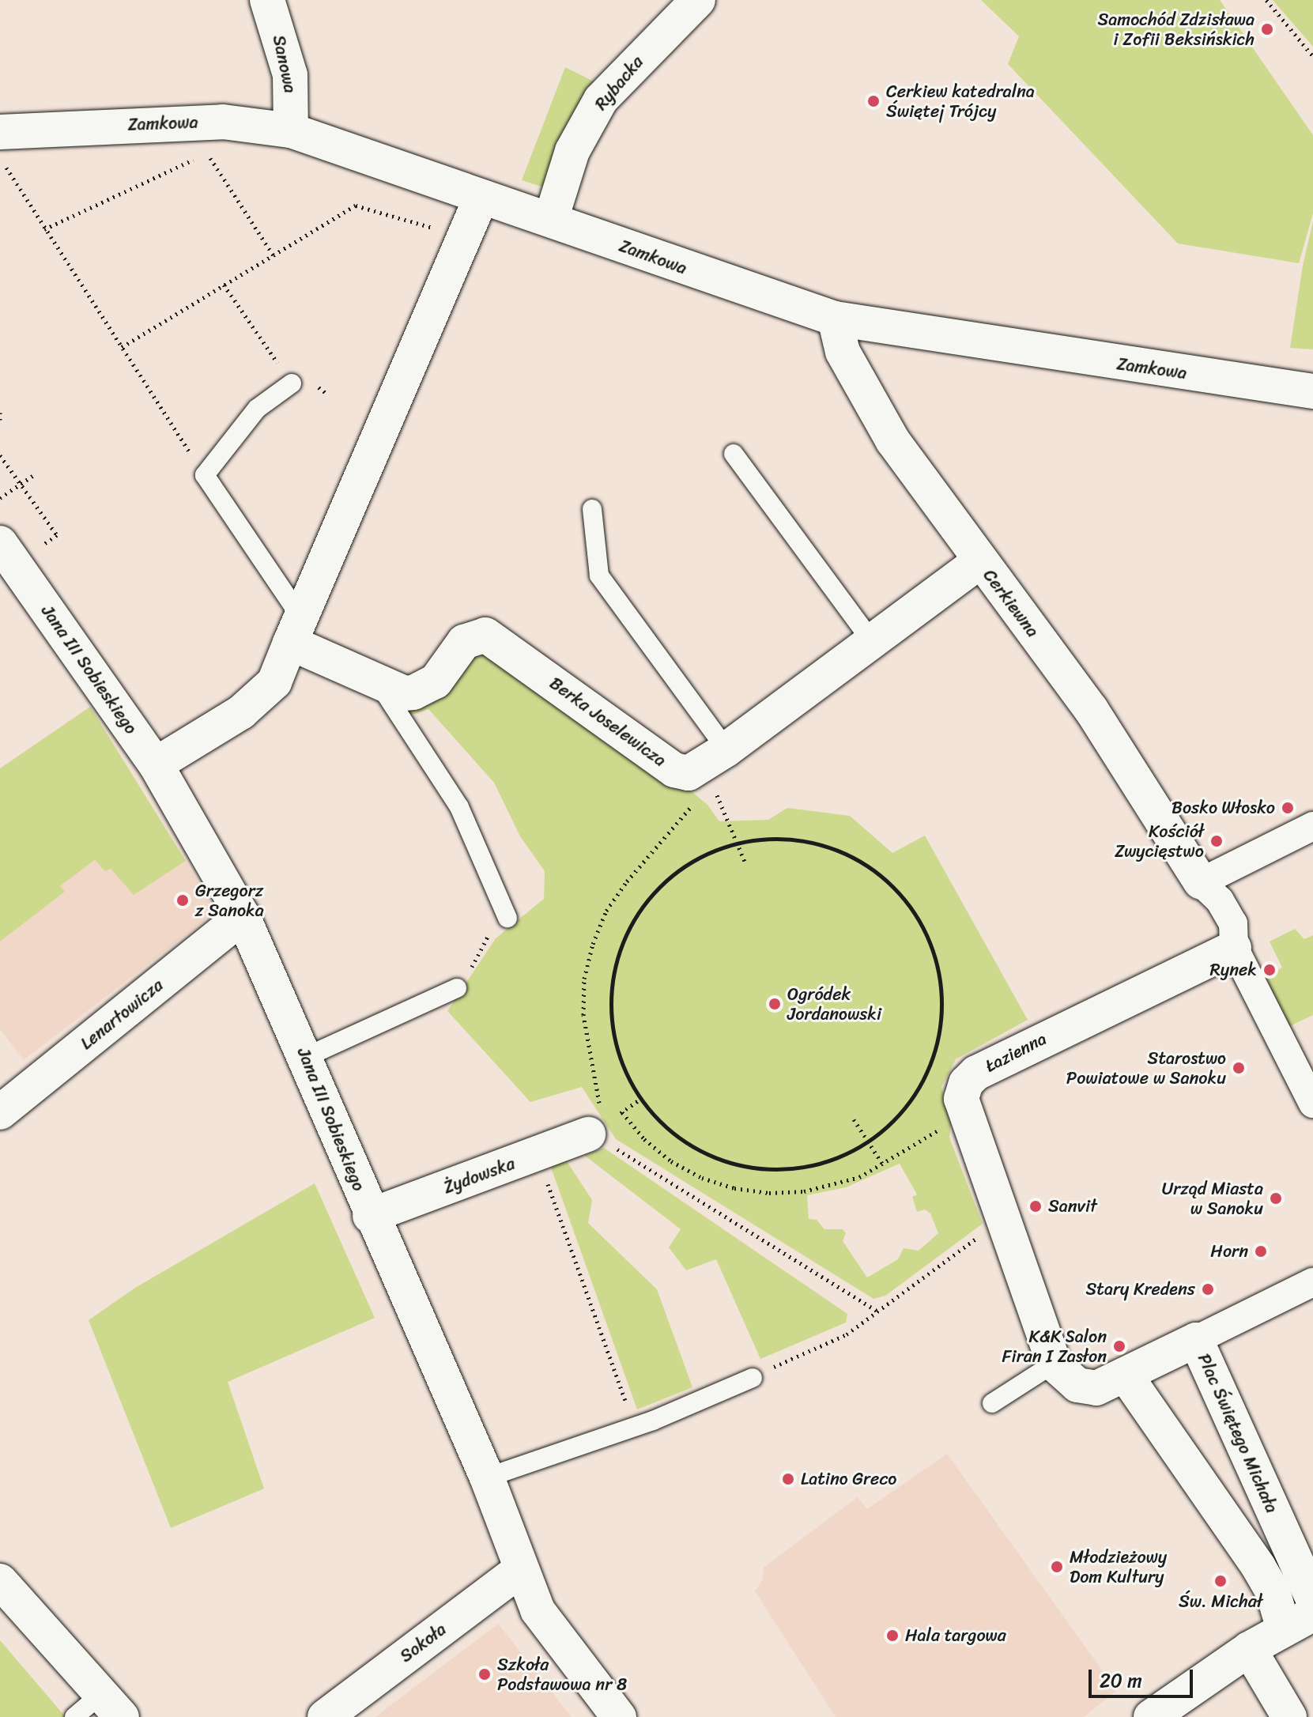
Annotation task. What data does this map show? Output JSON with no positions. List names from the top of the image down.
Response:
{
  "streets": {
    "street": [
      "Sanowa",
      "Rybacka",
      "Zamkowa",
      "Cerkiewna",
      "Jana III Sobieskiego",
      "Berka Joselewicza",
      "Lenartowicza",
      "Łazienna",
      "Żydowska",
      "Plac Świętego Michała",
      "Sokoła"
    ]
  },
  "crossings": [
    ["Sanowa", "Zamkowa"],
    ["Rybacka", "Zamkowa"],
    ["Zamkowa", "Cerkiewna"],
    ["Jana III Sobieskiego", "Lenartowicza"],
    ["Jana III Sobieskiego", "Żydowska"],
    ["Jana III Sobieskiego", "Sokoła"],
    ["Łazienna", "Plac Świętego Michała"]
  ],
  "places": [
    "Samochód Zdzisława i Zofii Beksińskich",
    "Cerkiew katedralna Świętej Trójcy",
    "Bosko Włosko",
    "Kościół Zwycięstwo",
    "Grzegorz z Sanoka",
    "Rynek",
    "Ogródek Jordanowski",
    "Starostwo Powiatowe w Sanoku",
    "Urząd Miasta w Sanoku",
    "Sanvit",
    "Horn",
    "Stary Kredens",
    "K&K Salon Firan I Zasłon",
    "Latino Greco",
    "Młodzieżowy Dom Kultury",
    "Św. Michał",
    "Hala targowa",
    "Szkoła Podstawowa nr 8"
  ],
  "scale_bar": "20 m"
}
